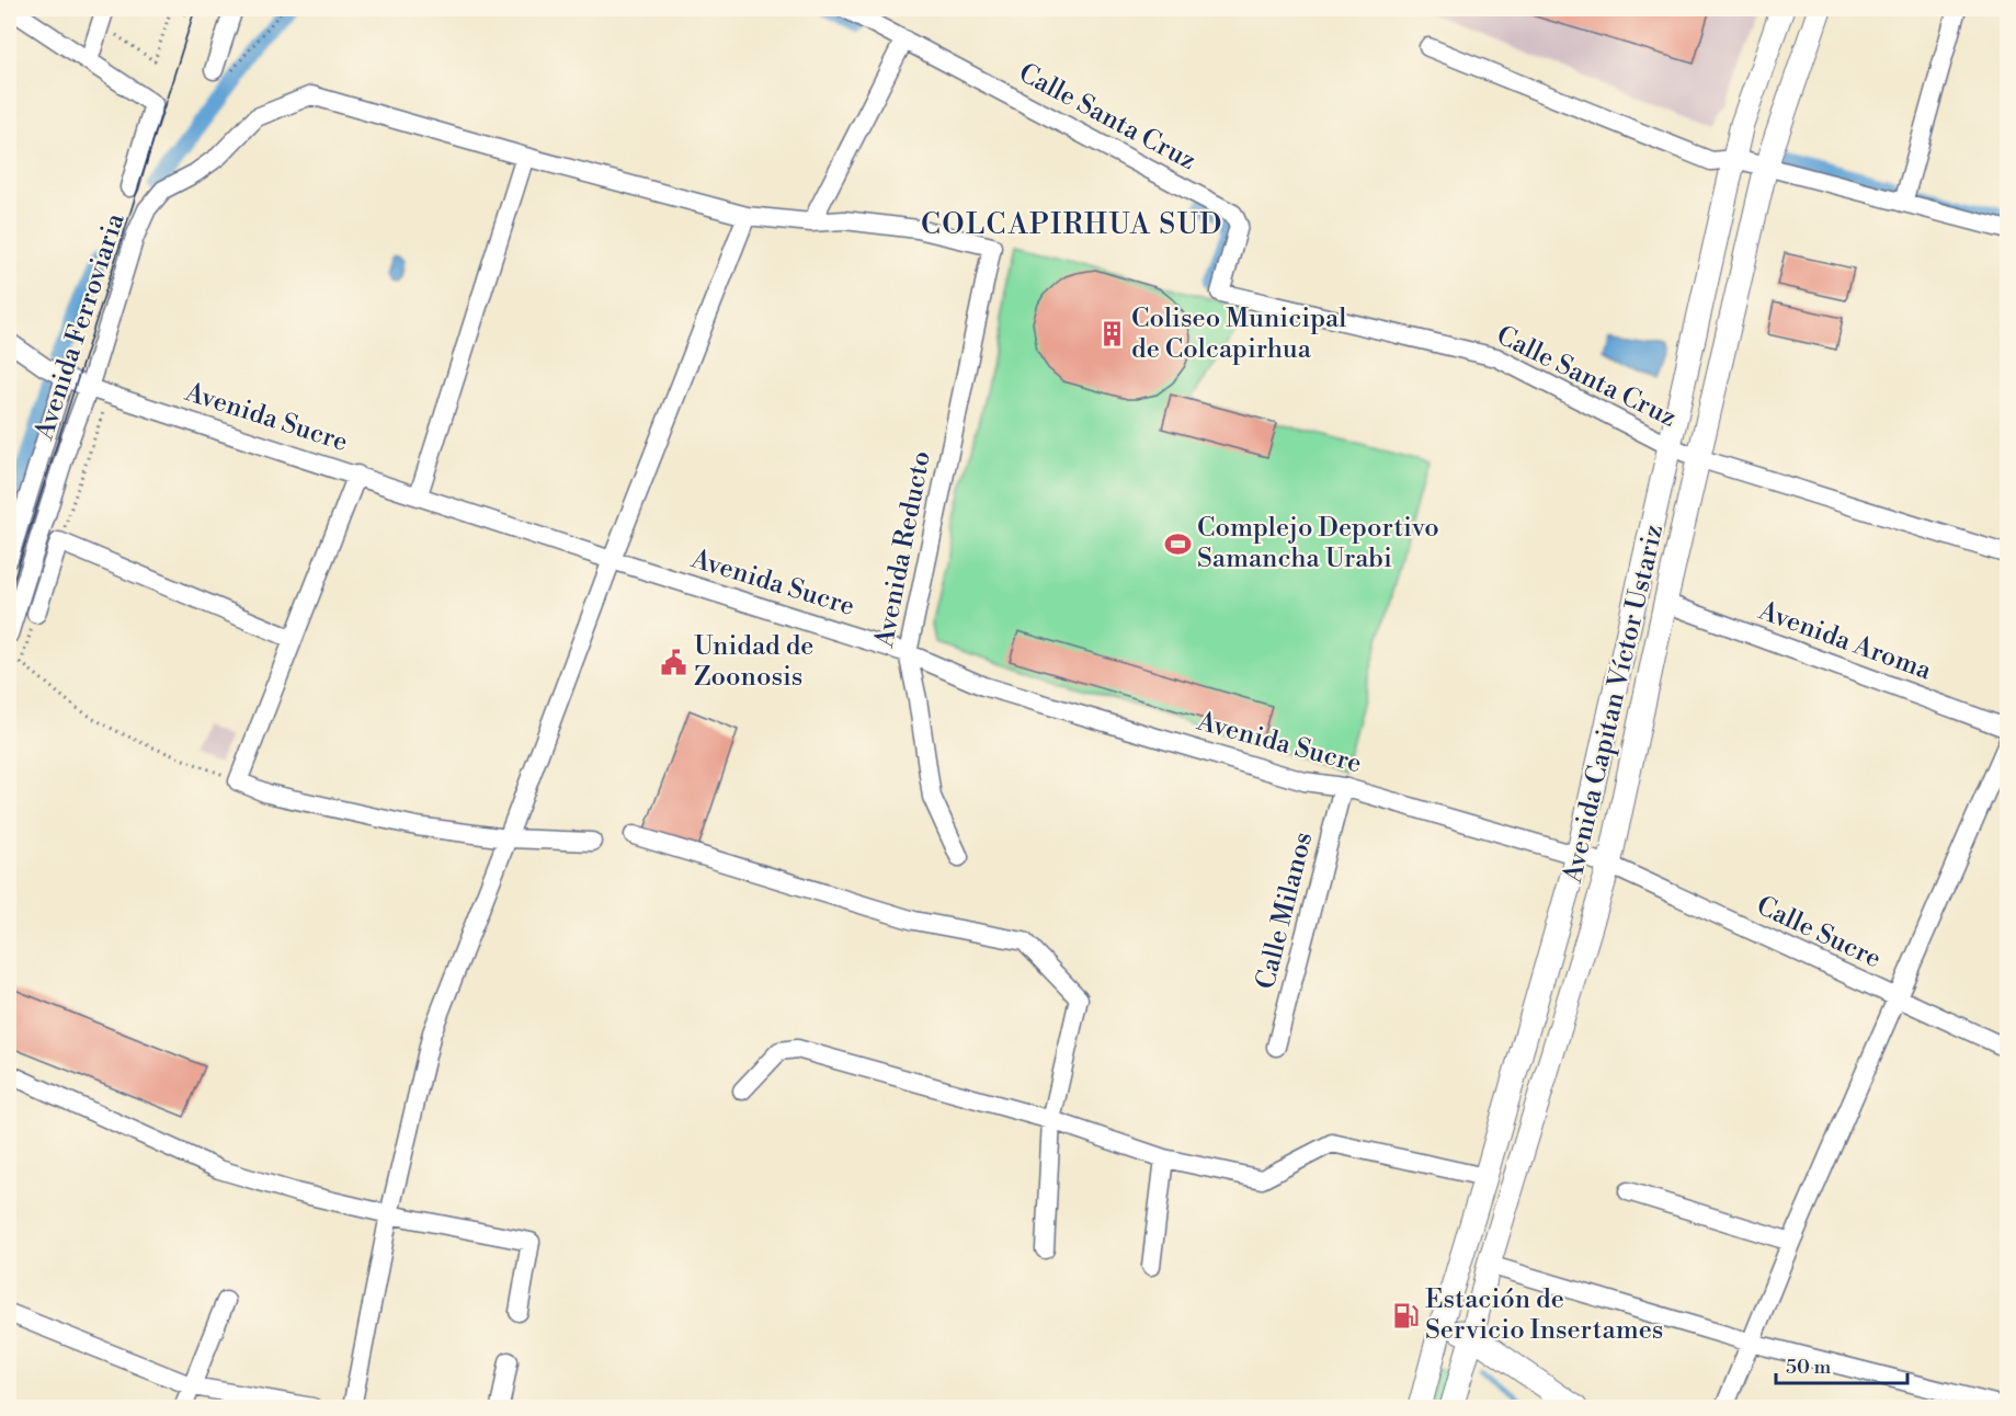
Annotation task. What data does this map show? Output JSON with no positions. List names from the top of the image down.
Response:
{
  "streets": {
    "main road": ["Avenida Capitan Víctor Ustariz"],
    "street": [
      "Calle Santa Cruz",
      "Avenida Ferroviaria",
      "Avenida Sucre",
      "Avenida Reducto",
      "Avenida Aroma",
      "Calle Milanos",
      "Calle Sucre"
    ]
  },
  "crossings": [
    ["Calle Santa Cruz", "Avenida Capitan Víctor Ustariz"],
    ["Avenida Ferroviaria", "Avenida Sucre"],
    ["Avenida Sucre", "Avenida Reducto"],
    ["Avenida Sucre", "Avenida Capitan Víctor Ustariz"],
    ["Avenida Sucre", "Calle Milanos"],
    ["Avenida Sucre", "Calle Sucre"],
    ["Avenida Aroma", "Avenida Capitan Víctor Ustariz"],
    ["Avenida Capitan Víctor Ustariz", "Calle Sucre"]
  ],
  "districts": ["COLCAPIRHUA SUD"],
  "places": {
    "building": ["Coliseo Municipal de Colcapirhua"],
    "sports": ["Complejo Deportivo Samancha Urabi"],
    "public building": ["Unidad de Zoonosis"],
    "fuel station": ["Estación de Servicio Insertames"]
  },
  "scale_bar": "50 m"
}
